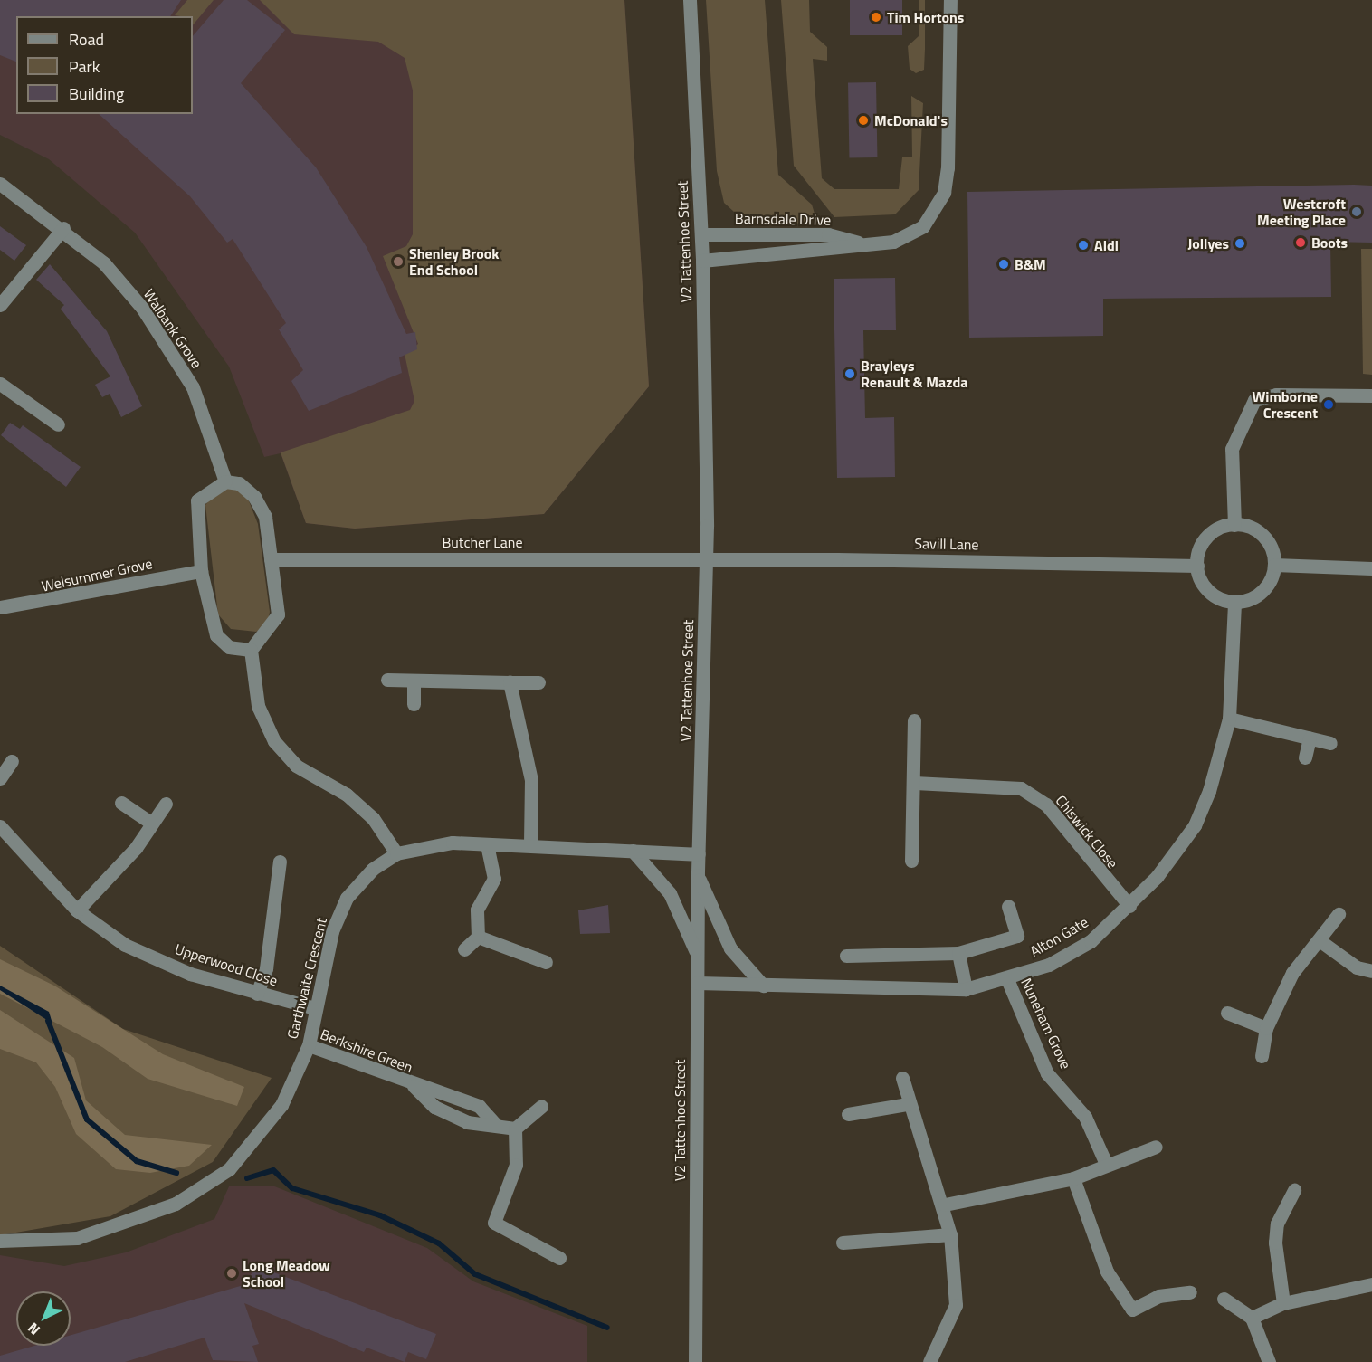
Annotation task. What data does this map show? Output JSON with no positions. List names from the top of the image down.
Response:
{
  "streets": {
    "street": [
      "Barnsdale Drive",
      "V2 Tattenhoe Street",
      "Walbank Grove",
      "Butcher Lane",
      "Savill Lane",
      "Welsummer Grove",
      "Chiswick Close",
      "Alton Gate",
      "Upperwood Close",
      "Garthwaite Crescent",
      "Nuneham Grove",
      "Berkshire Green"
    ]
  },
  "crossings": [
    ["Barnsdale Drive", "V2 Tattenhoe Street"],
    ["V2 Tattenhoe Street", "Alton Gate"],
    ["V2 Tattenhoe Street", "Garthwaite Crescent"],
    ["Butcher Lane", "Savill Lane"],
    ["Savill Lane", "Alton Gate"],
    ["Chiswick Close", "Alton Gate"],
    ["Alton Gate", "Nuneham Grove"],
    ["Upperwood Close", "Garthwaite Crescent"],
    ["Garthwaite Crescent", "Berkshire Green"]
  ],
  "places": [
    "Tim Hortons",
    "McDonald's",
    "Westcroft Meeting Place",
    "Boots",
    "Jollyes",
    "Aldi",
    "Shenley Brook End School",
    "B&M",
    "Brayleys Renault & Mazda",
    "Wimborne Crescent",
    "Long Meadow School"
  ],
  "legend": ["Road", "Park", "Building"],
  "north": "bottom left"
}
